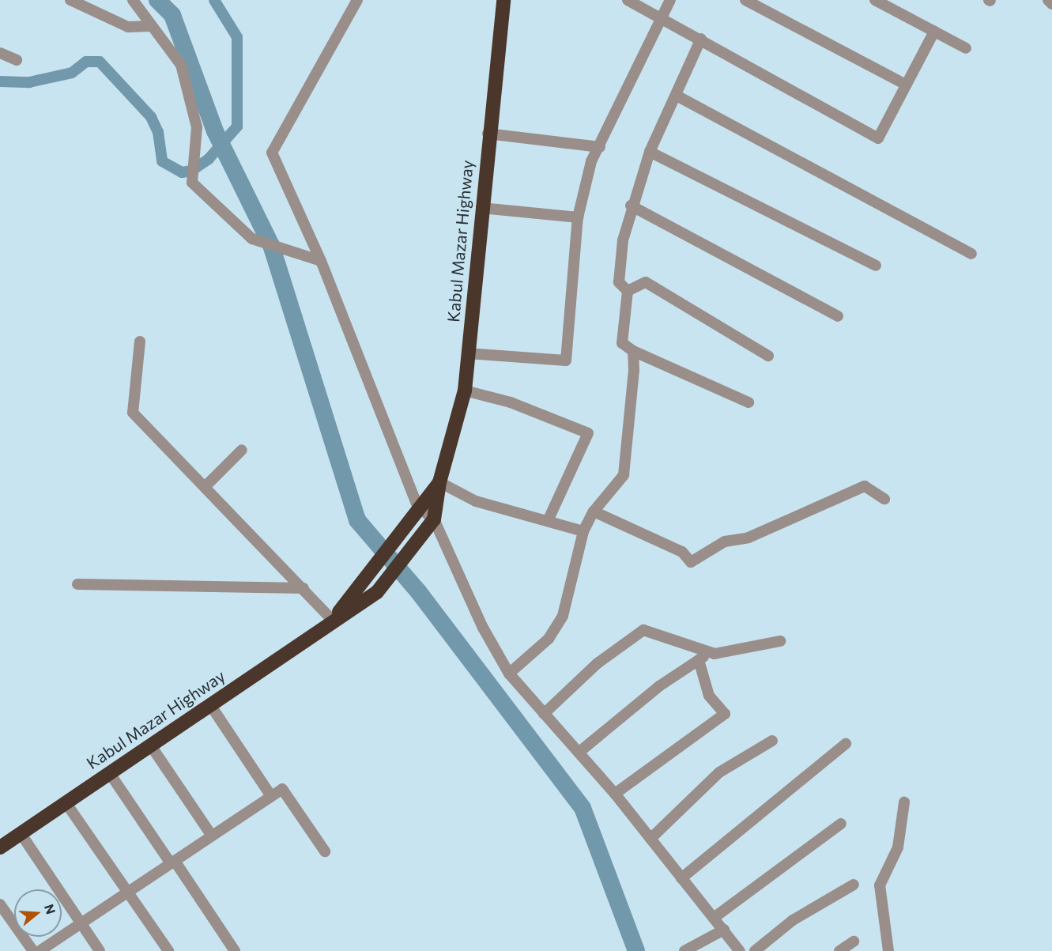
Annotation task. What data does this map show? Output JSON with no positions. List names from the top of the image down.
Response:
{
  "streets": {
    "highway": ["Kabul Mazar Highway"]
  },
  "north": "right"
}
